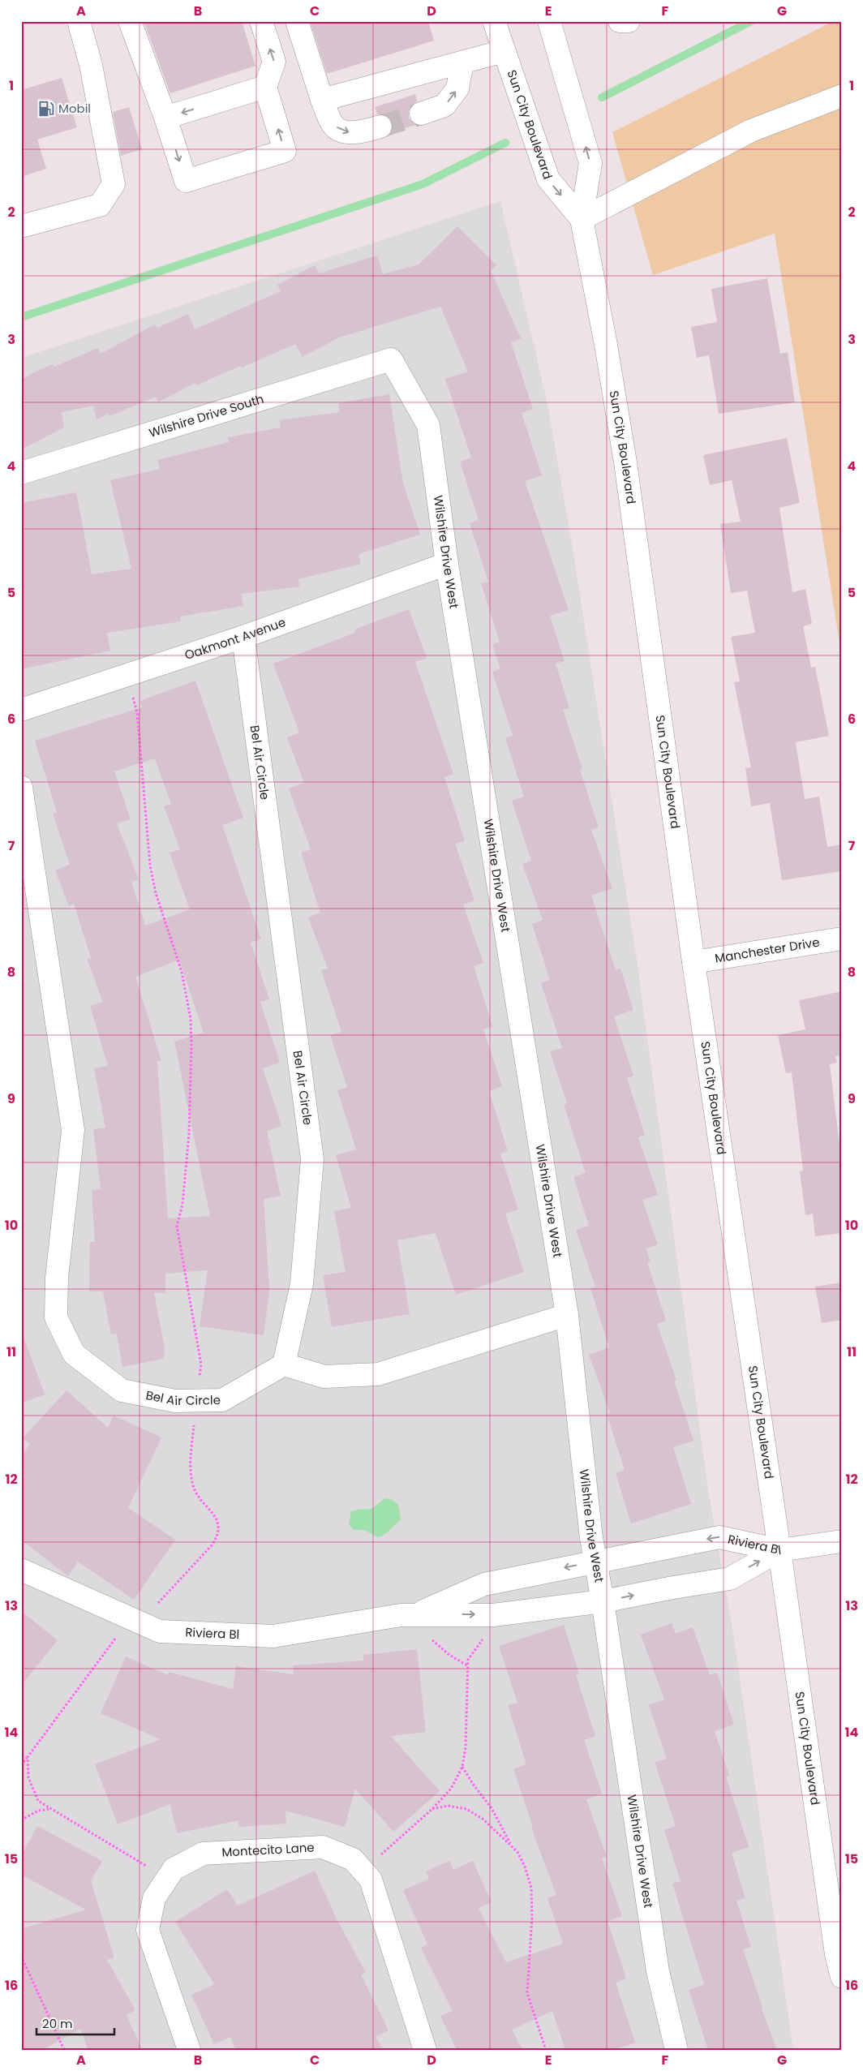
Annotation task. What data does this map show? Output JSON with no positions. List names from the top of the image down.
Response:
{
  "streets": {
    "street": [
      "Sun City Boulevard",
      "Wilshire Drive South",
      "Wilshire Drive West",
      "Oakmont Avenue",
      "Bel Air Circle",
      "Manchester Drive",
      "Riviera Bl",
      "Montecito Lane"
    ]
  },
  "crossings": [
    ["Sun City Boulevard", "Manchester Drive"],
    ["Sun City Boulevard", "Riviera Bl"],
    ["Wilshire Drive South", "Wilshire Drive West"],
    ["Wilshire Drive West", "Oakmont Avenue"],
    ["Wilshire Drive West", "Riviera Bl"],
    ["Oakmont Avenue", "Bel Air Circle"]
  ],
  "places": {
    "fuel station": ["Mobil"]
  },
  "scale_bar": "20 m",
  "grid": {
    "columns": [
      "A",
      "B",
      "C",
      "D",
      "E",
      "F",
      "G"
    ],
    "rows": [
      "1",
      "2",
      "3",
      "4",
      "5",
      "6",
      "7",
      "8",
      "9",
      "10",
      "11",
      "12",
      "13",
      "14",
      "15",
      "16"
    ]
  }
}
